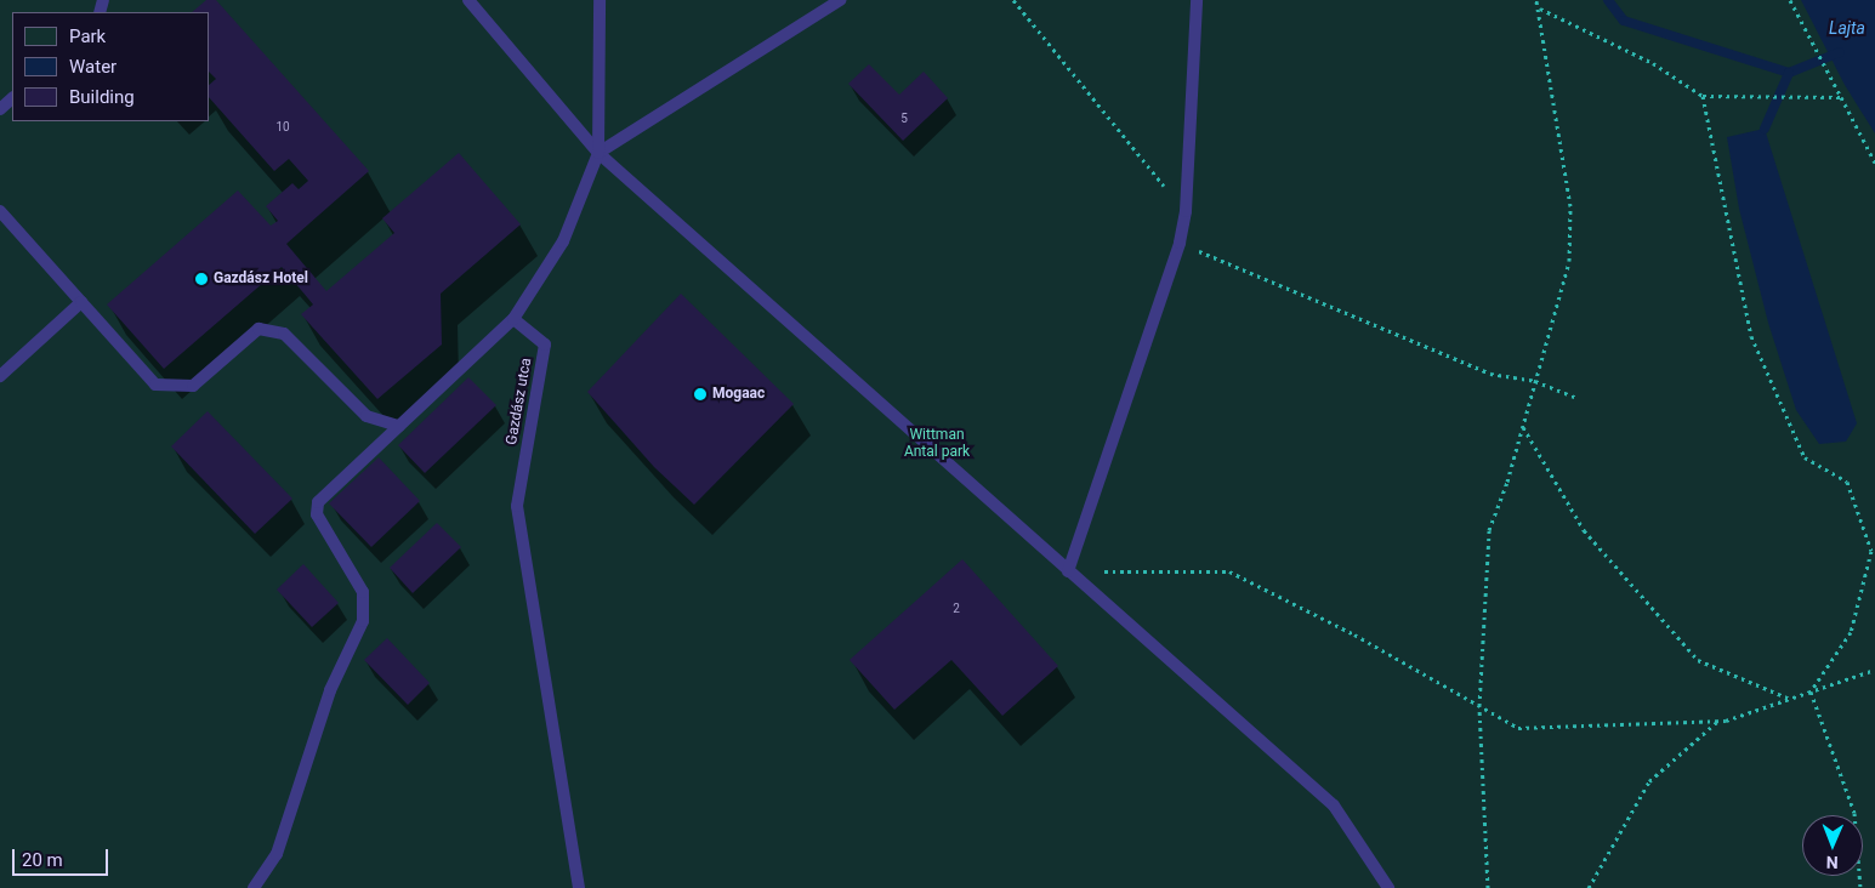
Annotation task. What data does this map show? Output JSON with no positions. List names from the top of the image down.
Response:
{
  "streets": {
    "lane": ["Gazdász utca"]
  },
  "water": ["Lajta"],
  "parks": ["Wittman Antal park"],
  "places": ["Gazdász Hotel", "Mogaac"],
  "house_numbers": ["5", "10", "2"],
  "legend": ["Park", "Water", "Building"],
  "scale_bar": "20 m",
  "north": "bottom"
}
